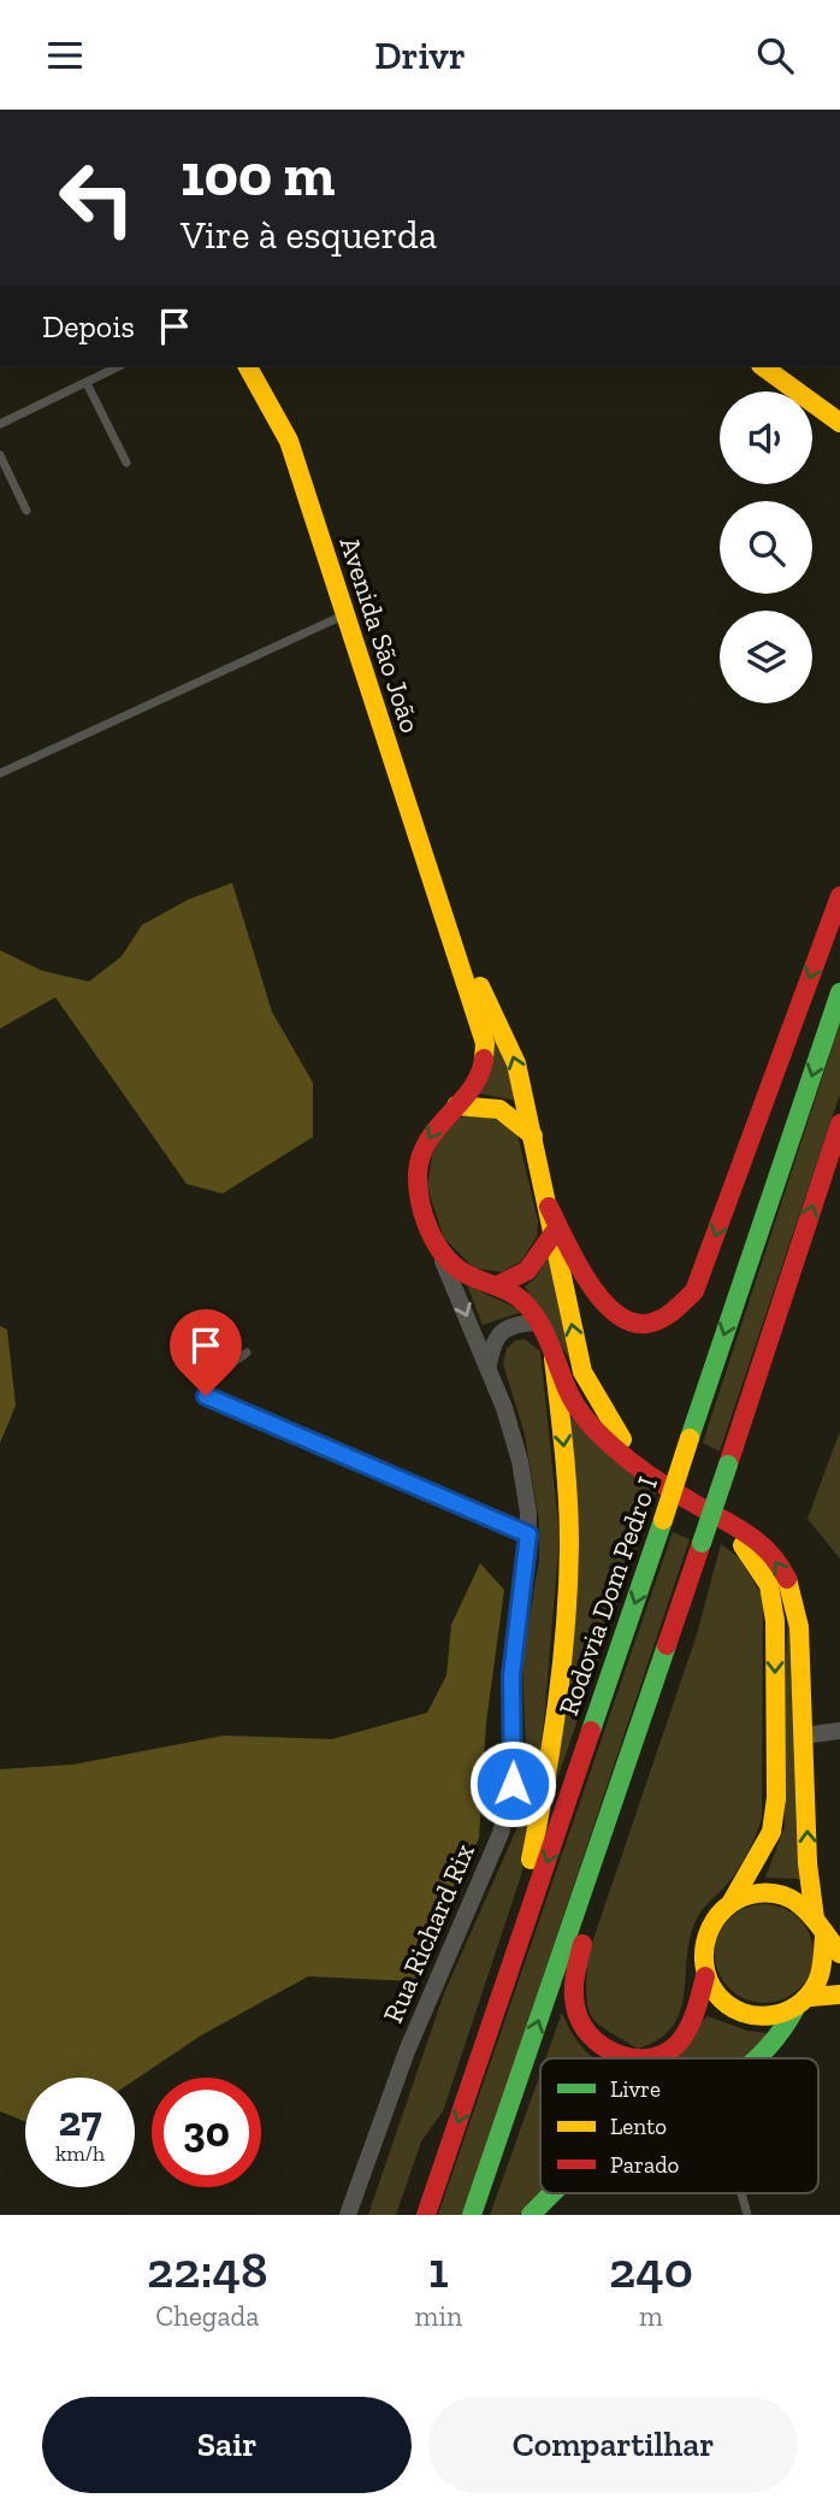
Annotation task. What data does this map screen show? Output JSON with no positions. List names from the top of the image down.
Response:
{
  "streets": {
    "main road": ["Avenida São João", "Rodovia Dom Pedro I"],
    "street": ["Rua Richard Rix"]
  },
  "legend": ["Livre", "Lento", "Parado"],
  "page": {
    "header": "Drivr",
    "turn": ["100 m", "Vire à esquerda"],
    "then": "Depois",
    "speed": "27 km/h",
    "limit": "30",
    "eta": [
      "22:48",
      "Chegada",
      "1",
      "min",
      "240",
      "m"
    ],
    "buttons": ["Sair", "Compartilhar"]
  }
}
